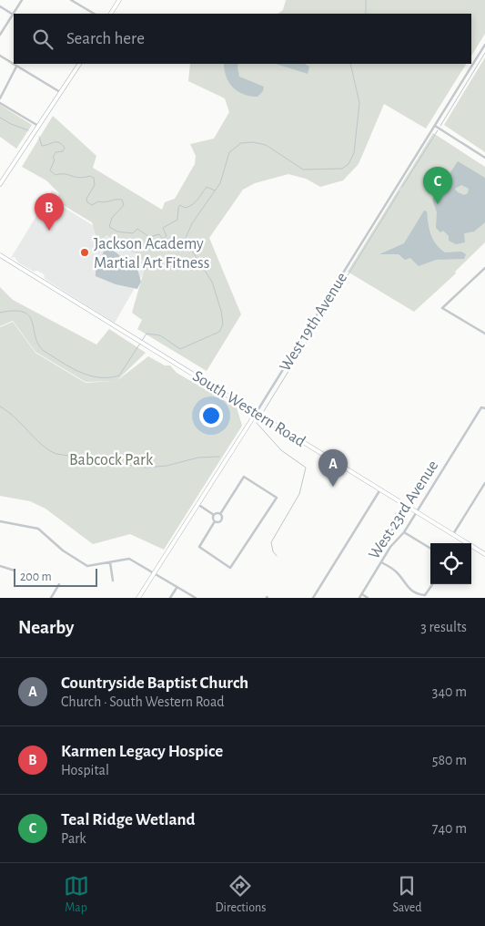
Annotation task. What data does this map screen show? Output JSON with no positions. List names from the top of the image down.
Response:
{
  "streets": {
    "street": ["West 19th Avenue", "South Western Road", "West 23rd Avenue"]
  },
  "crossings": [
    ["West 19th Avenue", "South Western Road"],
    ["South Western Road", "West 23rd Avenue"]
  ],
  "parks": ["Babcock Park"],
  "places": ["Jackson Academy Martial Art Fitness"],
  "scale_bar": "200 m",
  "page": {
    "search": "Search here",
    "pins": ["C", "B", "A"],
    "scale": "200 m",
    "heading": ["Nearby", "3 results"],
    "list": [
      {
        "mark": "A",
        "name": "Countryside Baptist Church",
        "note": "Church · South Western Road",
        "value": "340 m"
      },
      {
        "mark": "B",
        "name": "Karmen Legacy Hospice",
        "note": "Hospital",
        "value": "580 m"
      },
      {
        "mark": "C",
        "name": "Teal Ridge Wetland",
        "note": "Park",
        "value": "740 m"
      }
    ],
    "nav": ["Map", "Directions", "Saved"]
  }
}
